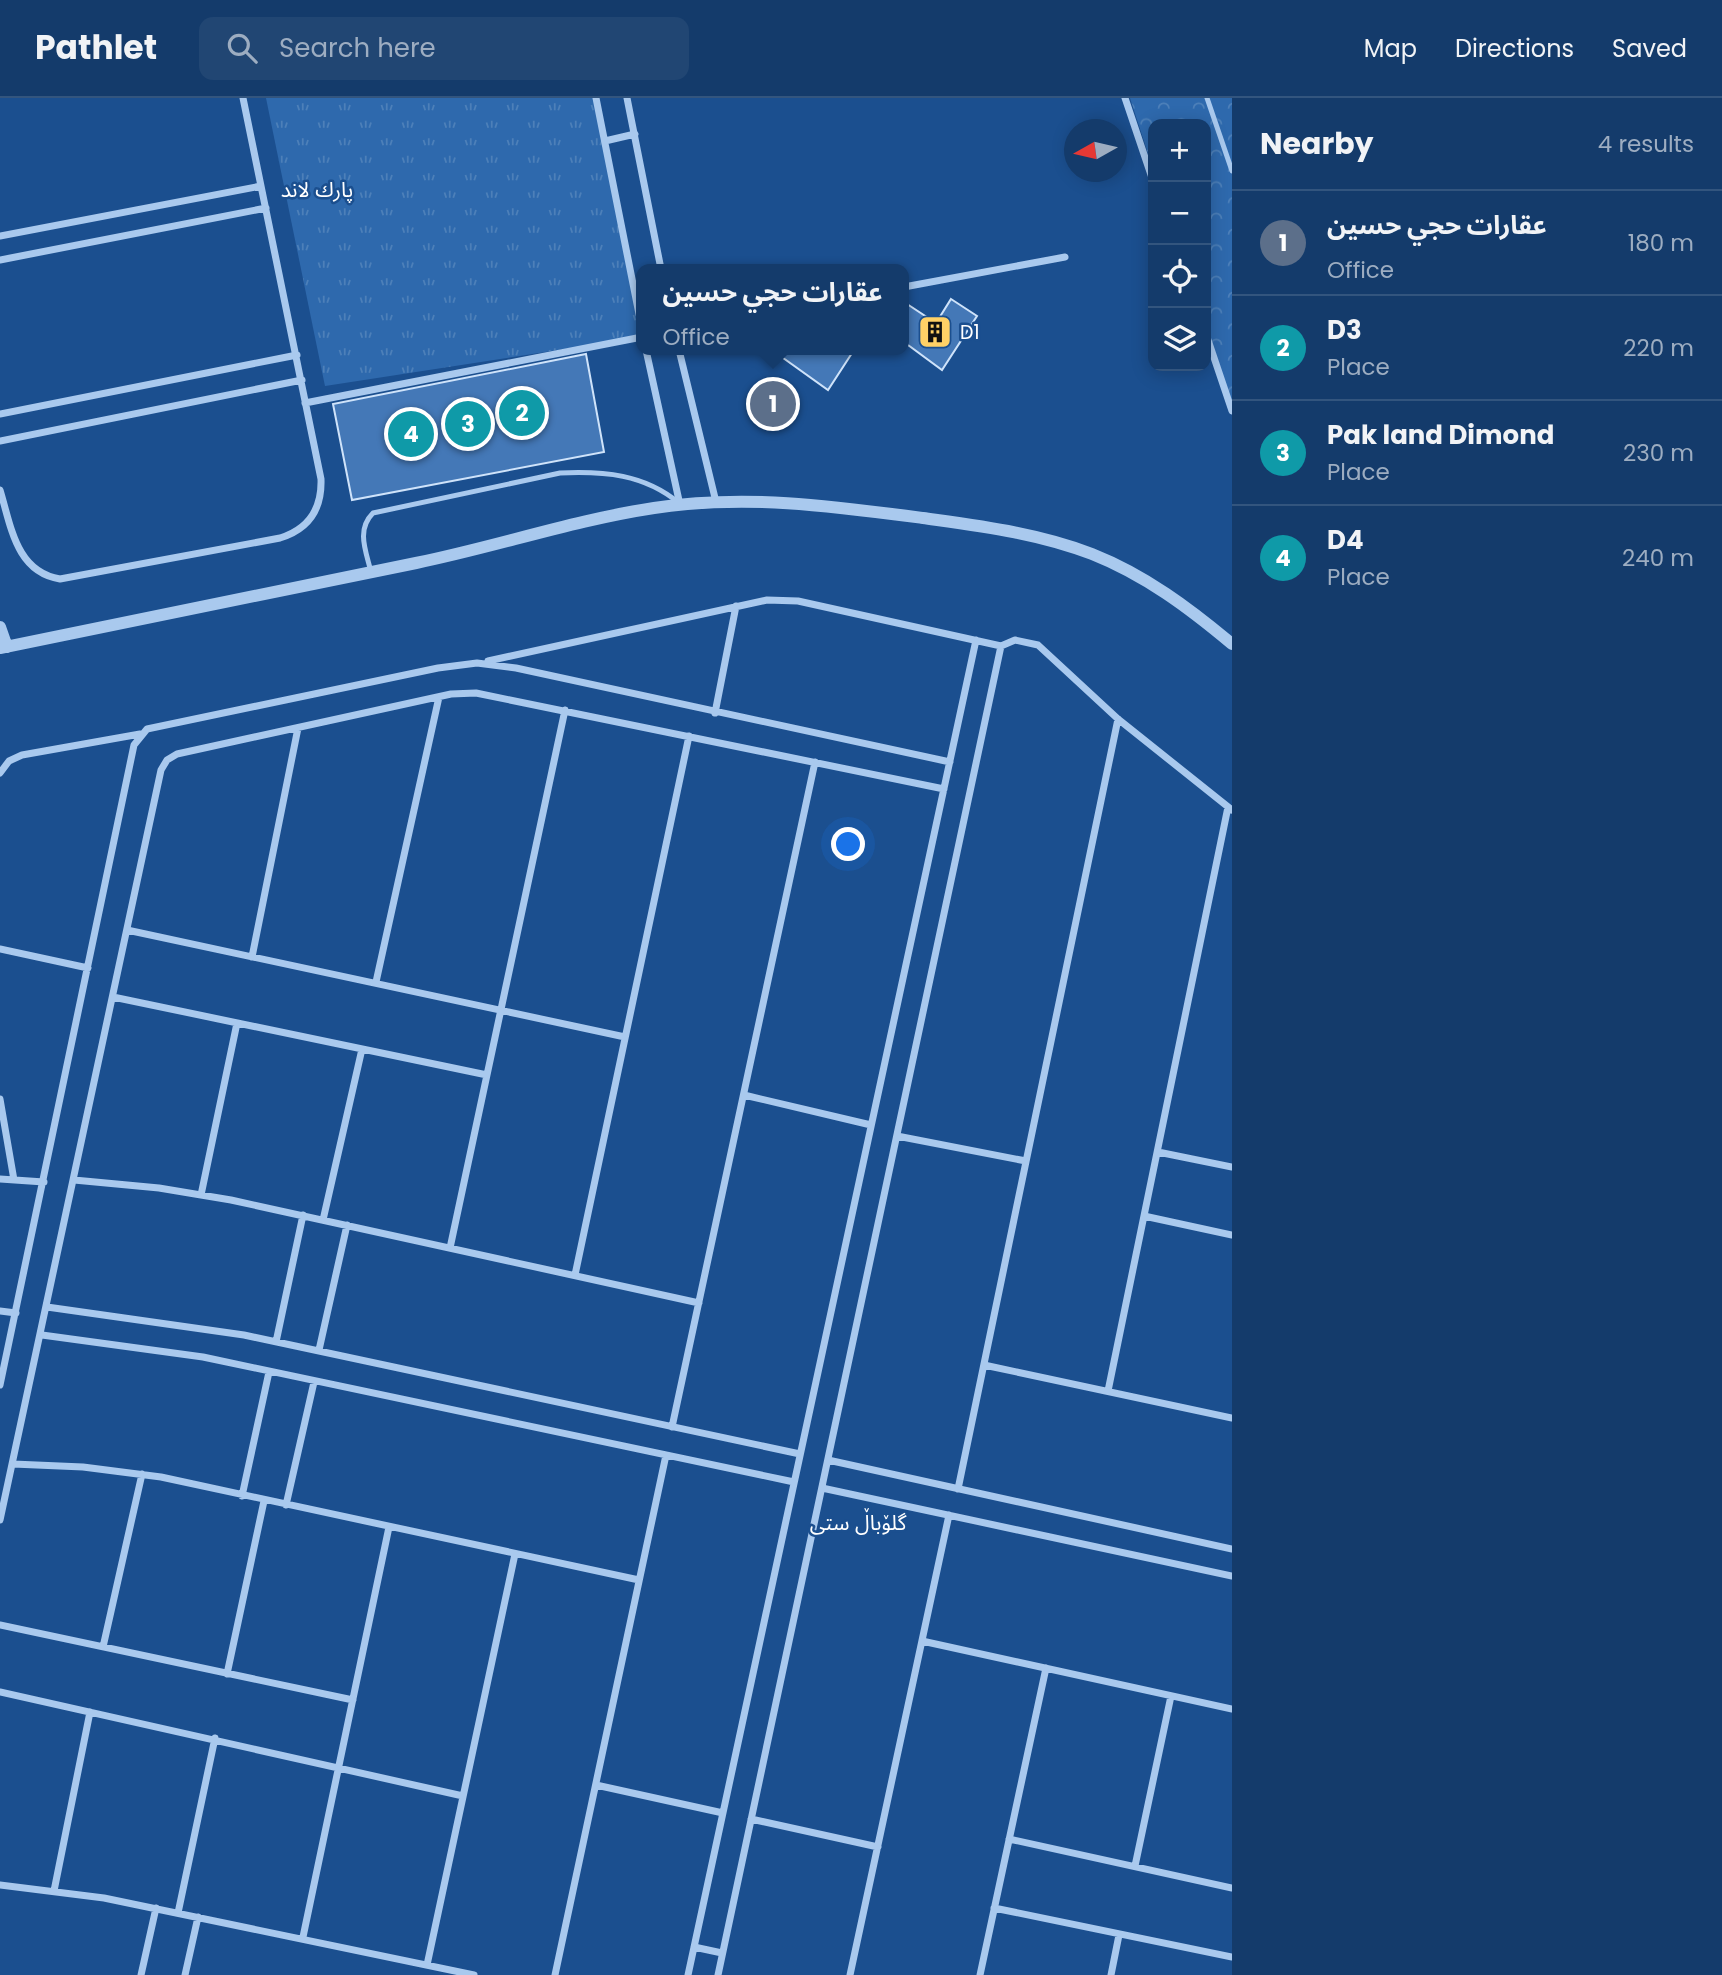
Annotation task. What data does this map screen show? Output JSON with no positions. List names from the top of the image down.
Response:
{
  "districts": ["پارك لاند", "گلۆباڵ ستی"],
  "places": {
    "building": ["D1"]
  },
  "north": "left",
  "page": {
    "header": "Pathlet",
    "search": "Search here",
    "nav": ["Map", "Directions", "Saved"],
    "heading": ["Nearby", "4 results"],
    "map_buttons": ["+", "−"],
    "list": [
      {
        "mark": "1",
        "name": "عقارات حجي حسين",
        "note": "Office",
        "value": "180 m"
      },
      {
        "mark": "2",
        "name": "D3",
        "note": "Place",
        "value": "220 m"
      },
      {
        "mark": "3",
        "name": "Pak land Dimond",
        "note": "Place",
        "value": "230 m"
      },
      {
        "mark": "4",
        "name": "D4",
        "note": "Place",
        "value": "240 m"
      }
    ],
    "popup": ["عقارات حجي حسين", "Office"],
    "pins": [
      "1",
      "2",
      "3",
      "4"
    ]
  }
}
